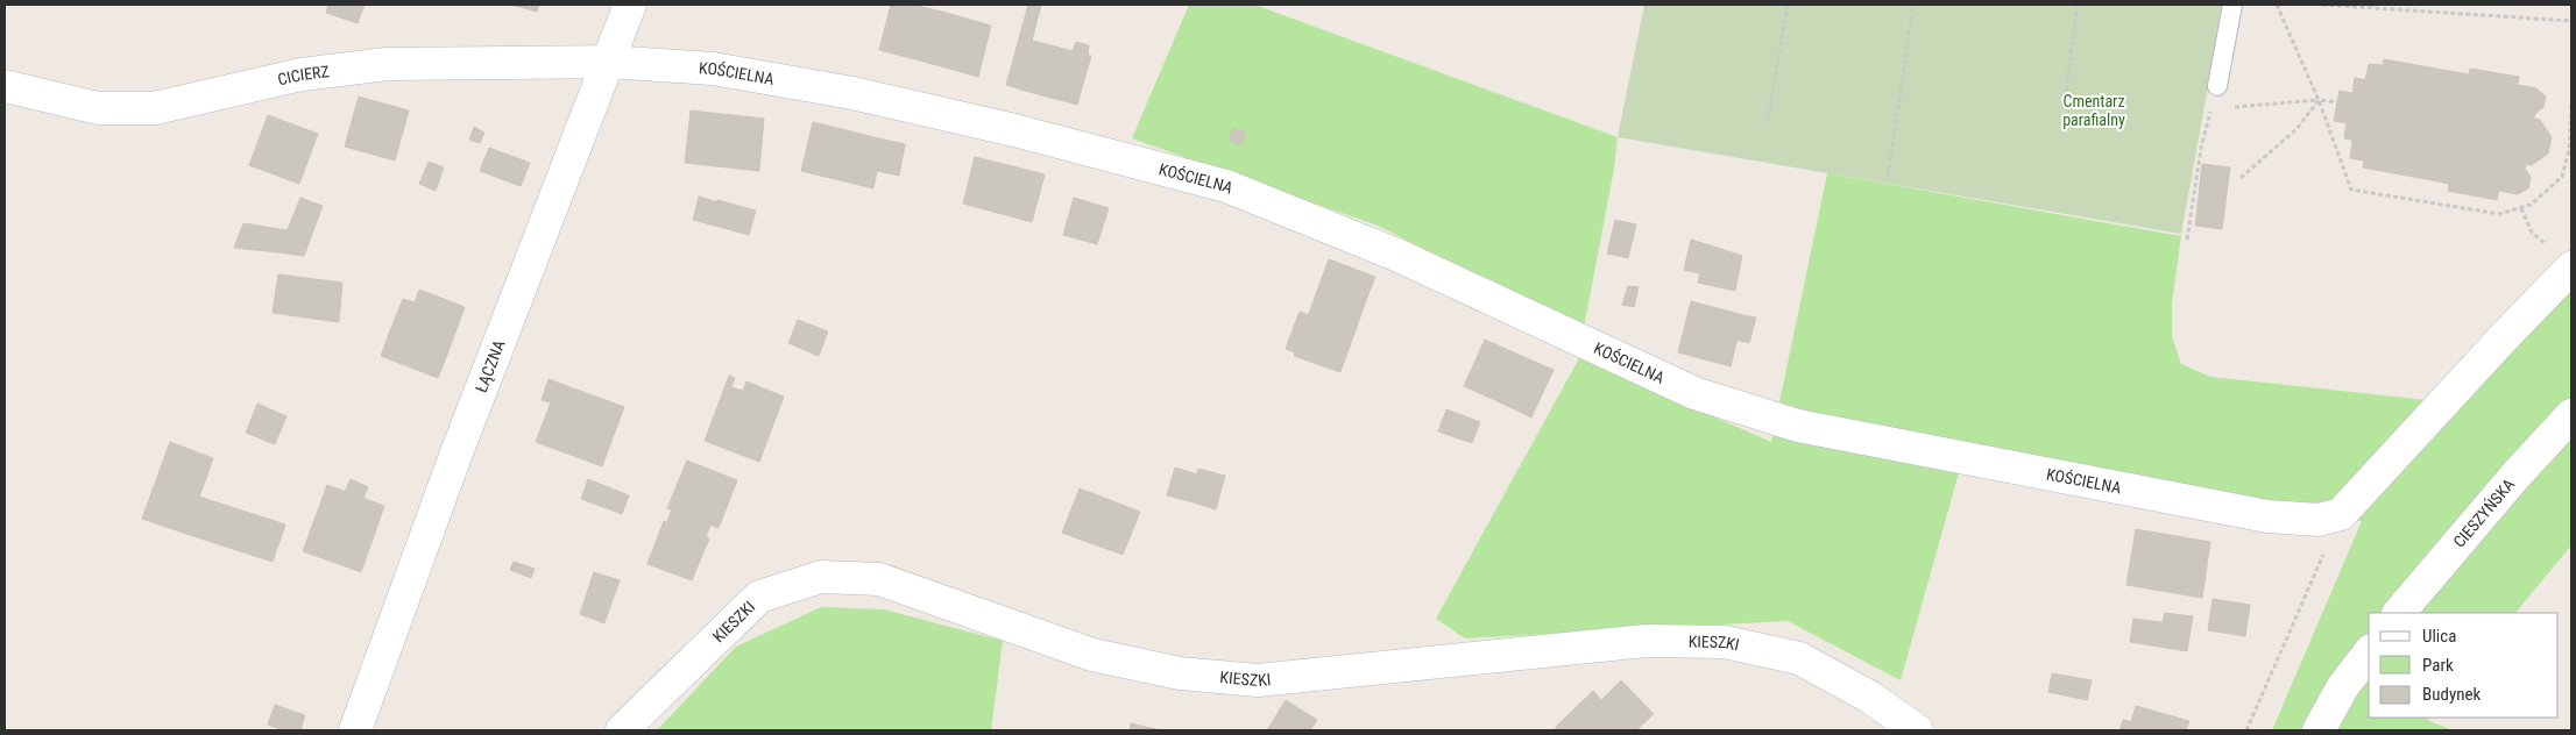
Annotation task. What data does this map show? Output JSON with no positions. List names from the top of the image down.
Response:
{
  "streets": {
    "street": [
      "KOŚCIELNA",
      "CICIERZ",
      "ŁĄCZNA",
      "CIESZYŃSKA",
      "KIESZKI"
    ]
  },
  "crossings": [
    ["KOŚCIELNA", "CICIERZ"],
    ["KOŚCIELNA", "ŁĄCZNA"],
    ["CICIERZ", "ŁĄCZNA"]
  ],
  "parks": ["Cmentarz parafialny"],
  "legend": ["Ulica", "Park", "Budynek"]
}
